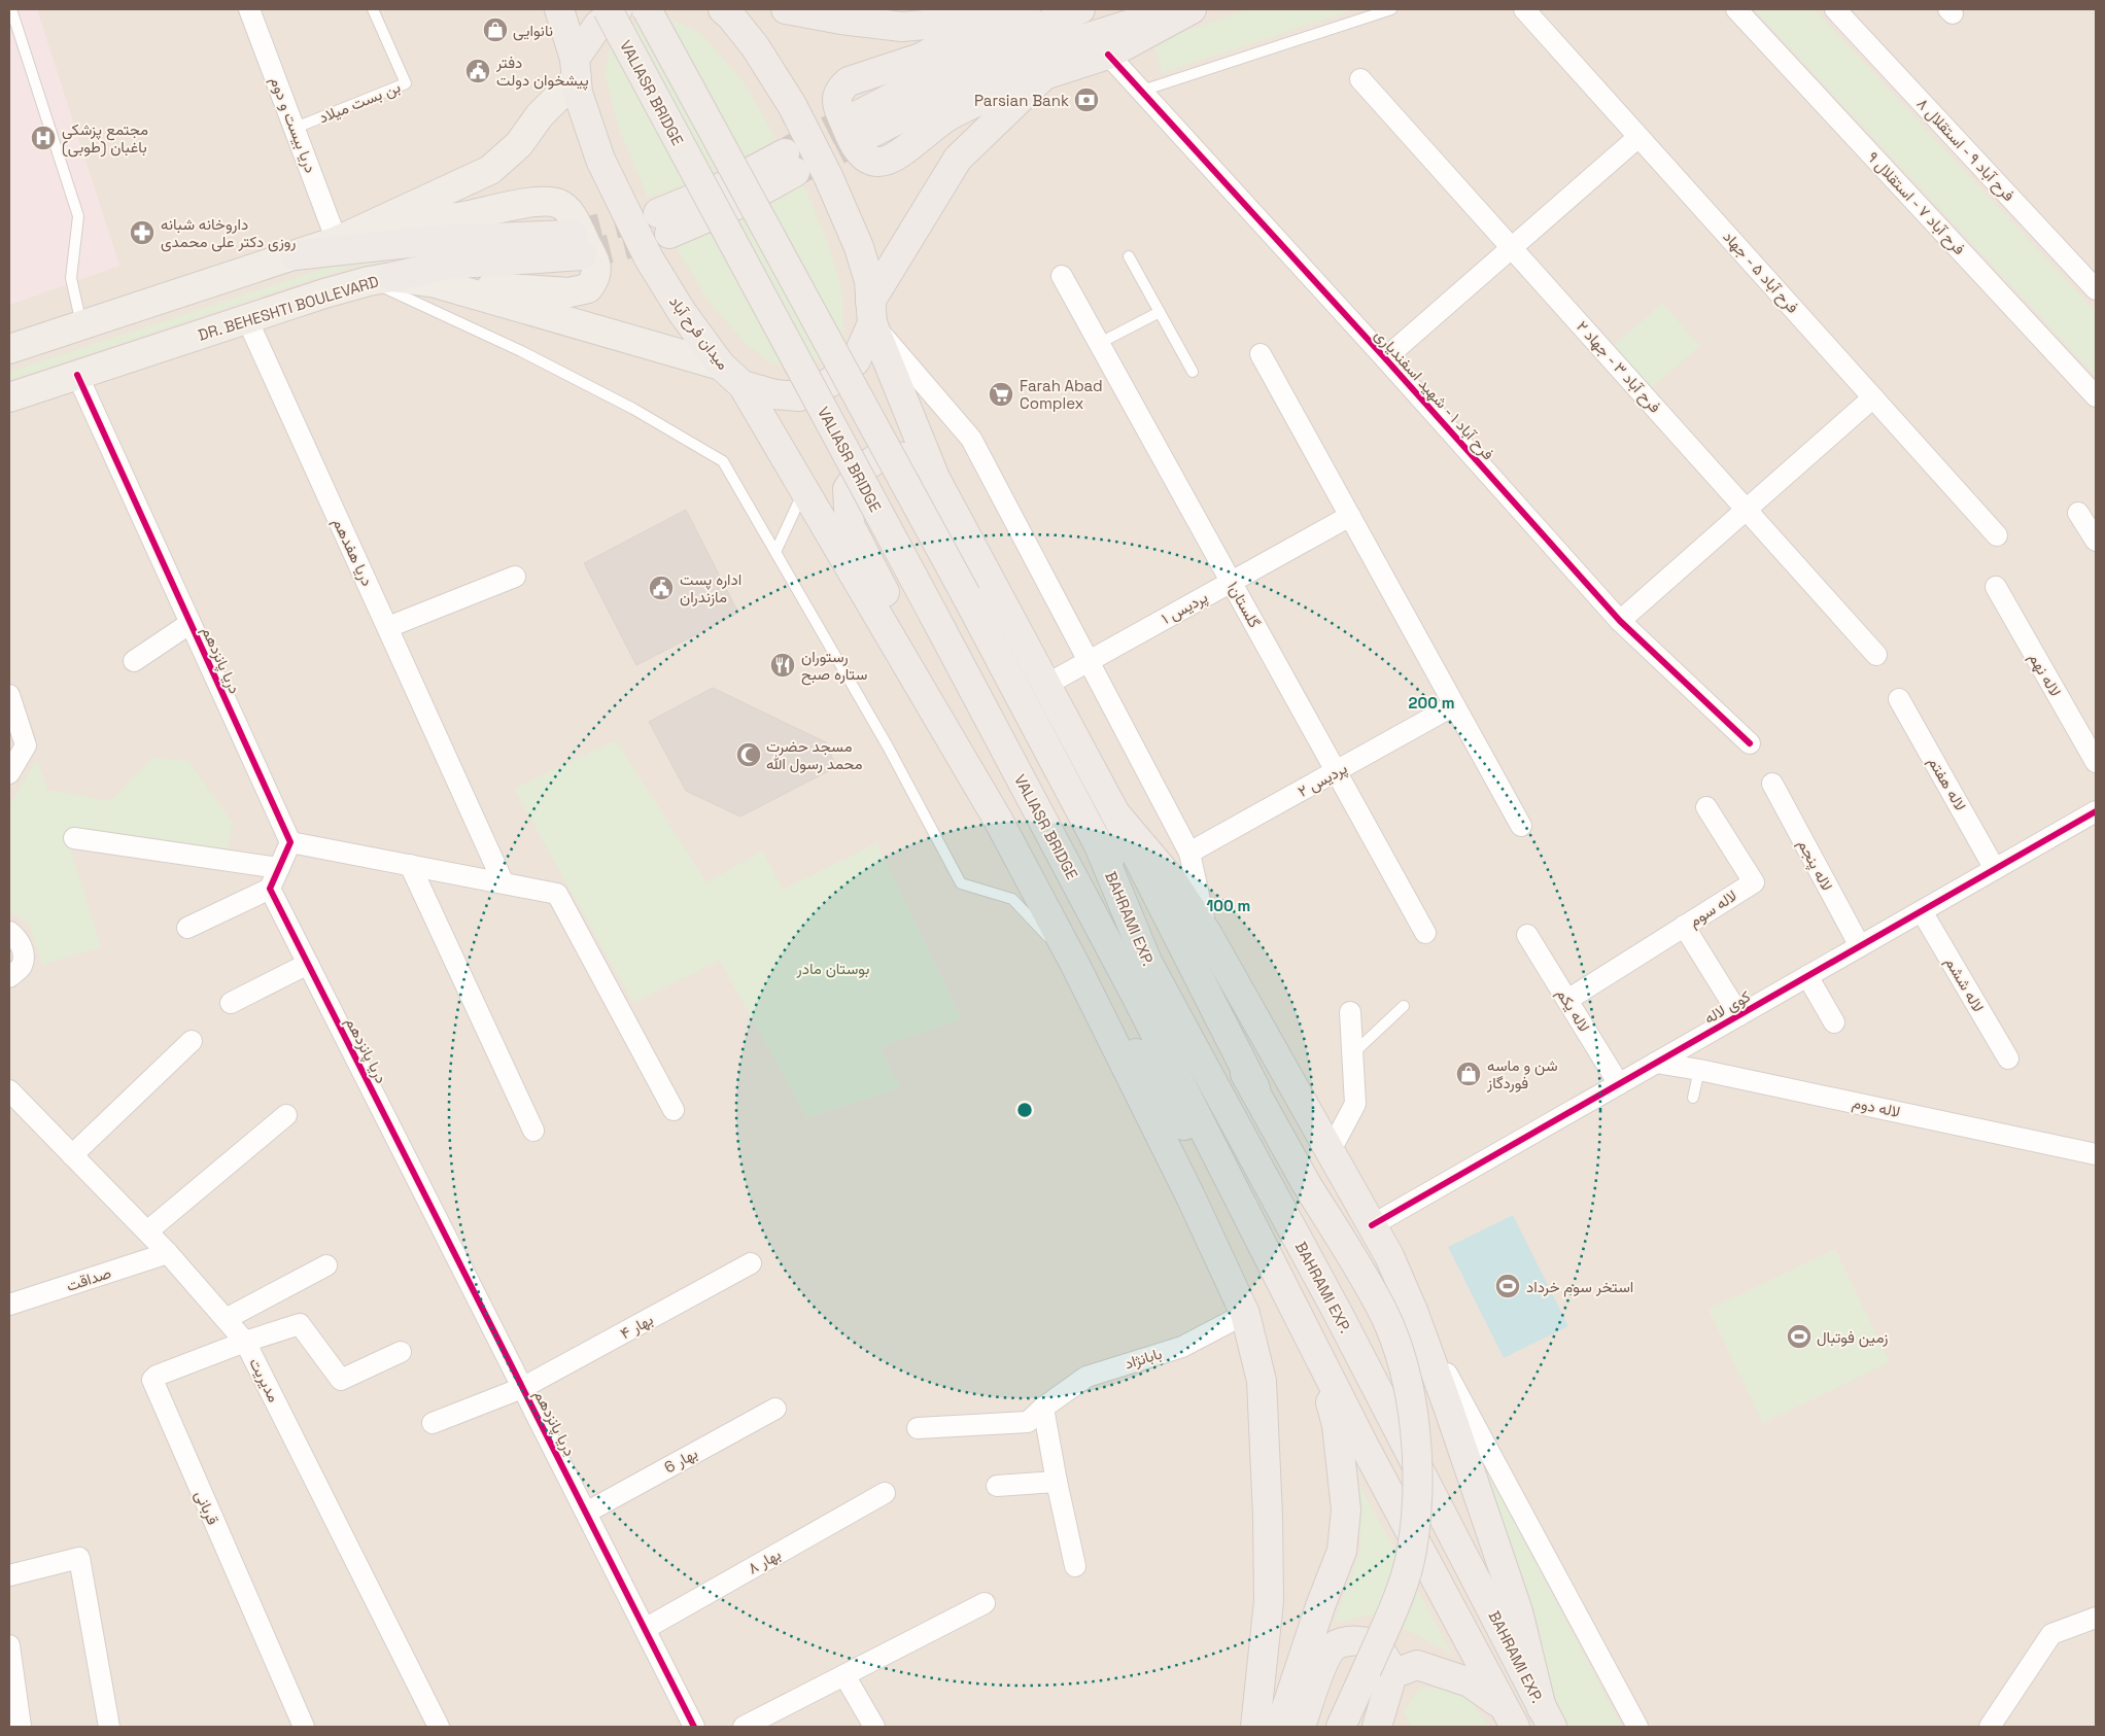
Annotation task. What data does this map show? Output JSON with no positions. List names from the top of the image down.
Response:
{
  "streets": {
    "highway": ["VALIASR BRIDGE", "میدان فرح آباد", "BAHRAMI EXP."],
    "main road": ["DR. BEHESHTI BOULEVARD"],
    "street": [
      "دریا بیست و دوم",
      "فرح آباد ۹ - استقلال ۸",
      "فرح آباد ۷ - استقلال ۹",
      "فرح آباد ۵ - جهاد",
      "فرح آباد ۳ - جهاد ۲",
      "فرح آباد ۱ - شهید اسفندیاری",
      "دریا هفدهم",
      "گلستان۱",
      "پردیس ۱",
      "دریا پانزدهم",
      "لاله نهم",
      "پردیس ۲",
      "لاله هفتم",
      "لاله پنجم",
      "لاله سوم",
      "لاله ششم",
      "کوی لاله",
      "لاله یکم",
      "لاله دوم",
      "صداقت",
      "بهار ۴",
      "بابانژاد",
      "مدیریت",
      "بهار 6",
      "قربانی",
      "بهار ۸"
    ],
    "lane": ["بن بست میلاد"]
  },
  "crossings": [
    ["VALIASR BRIDGE", "BAHRAMI EXP."],
    ["بن بست میلاد", "دریا بیست و دوم"],
    ["DR. BEHESHTI BOULEVARD", "میدان فرح آباد"],
    ["DR. BEHESHTI BOULEVARD", "دریا هفدهم"],
    ["DR. BEHESHTI BOULEVARD", "دریا پانزدهم"],
    ["گلستان۱", "پردیس ۱"],
    ["گلستان۱", "پردیس ۲"],
    ["دریا پانزدهم", "بهار ۴"],
    ["دریا پانزدهم", "بهار 6"],
    ["دریا پانزدهم", "بهار ۸"],
    ["لاله هفتم", "کوی لاله"],
    ["لاله پنجم", "کوی لاله"],
    ["لاله سوم", "کوی لاله"],
    ["لاله ششم", "کوی لاله"],
    ["کوی لاله", "لاله یکم"],
    ["کوی لاله", "لاله دوم"],
    ["صداقت", "مدیریت"],
    ["مدیریت", "قربانی"]
  ],
  "parks": ["بوستان مادر"],
  "places": {
    "shop": ["نانوایی", "شن و ماسه فوردگاز"],
    "public building": ["دفتر پیشخوان دولت", "اداره پست مازندران"],
    "bank": ["Parsian Bank"],
    "hospital": ["مجتمع پزشکی باغبان (طوبی)"],
    "pharmacy": ["داروخانه شبانه روزی دکتر علی محمدی"],
    "supermarket": ["Farah Abad Complex"],
    "restaurant": ["رستوران ستاره صبح"],
    "mosque": ["مسجد حضرت محمد رسول الله"],
    "sports": ["استخر سوم خرداد", "زمین فوتبال"]
  },
  "rings": ["200 m", "100 m"]
}
